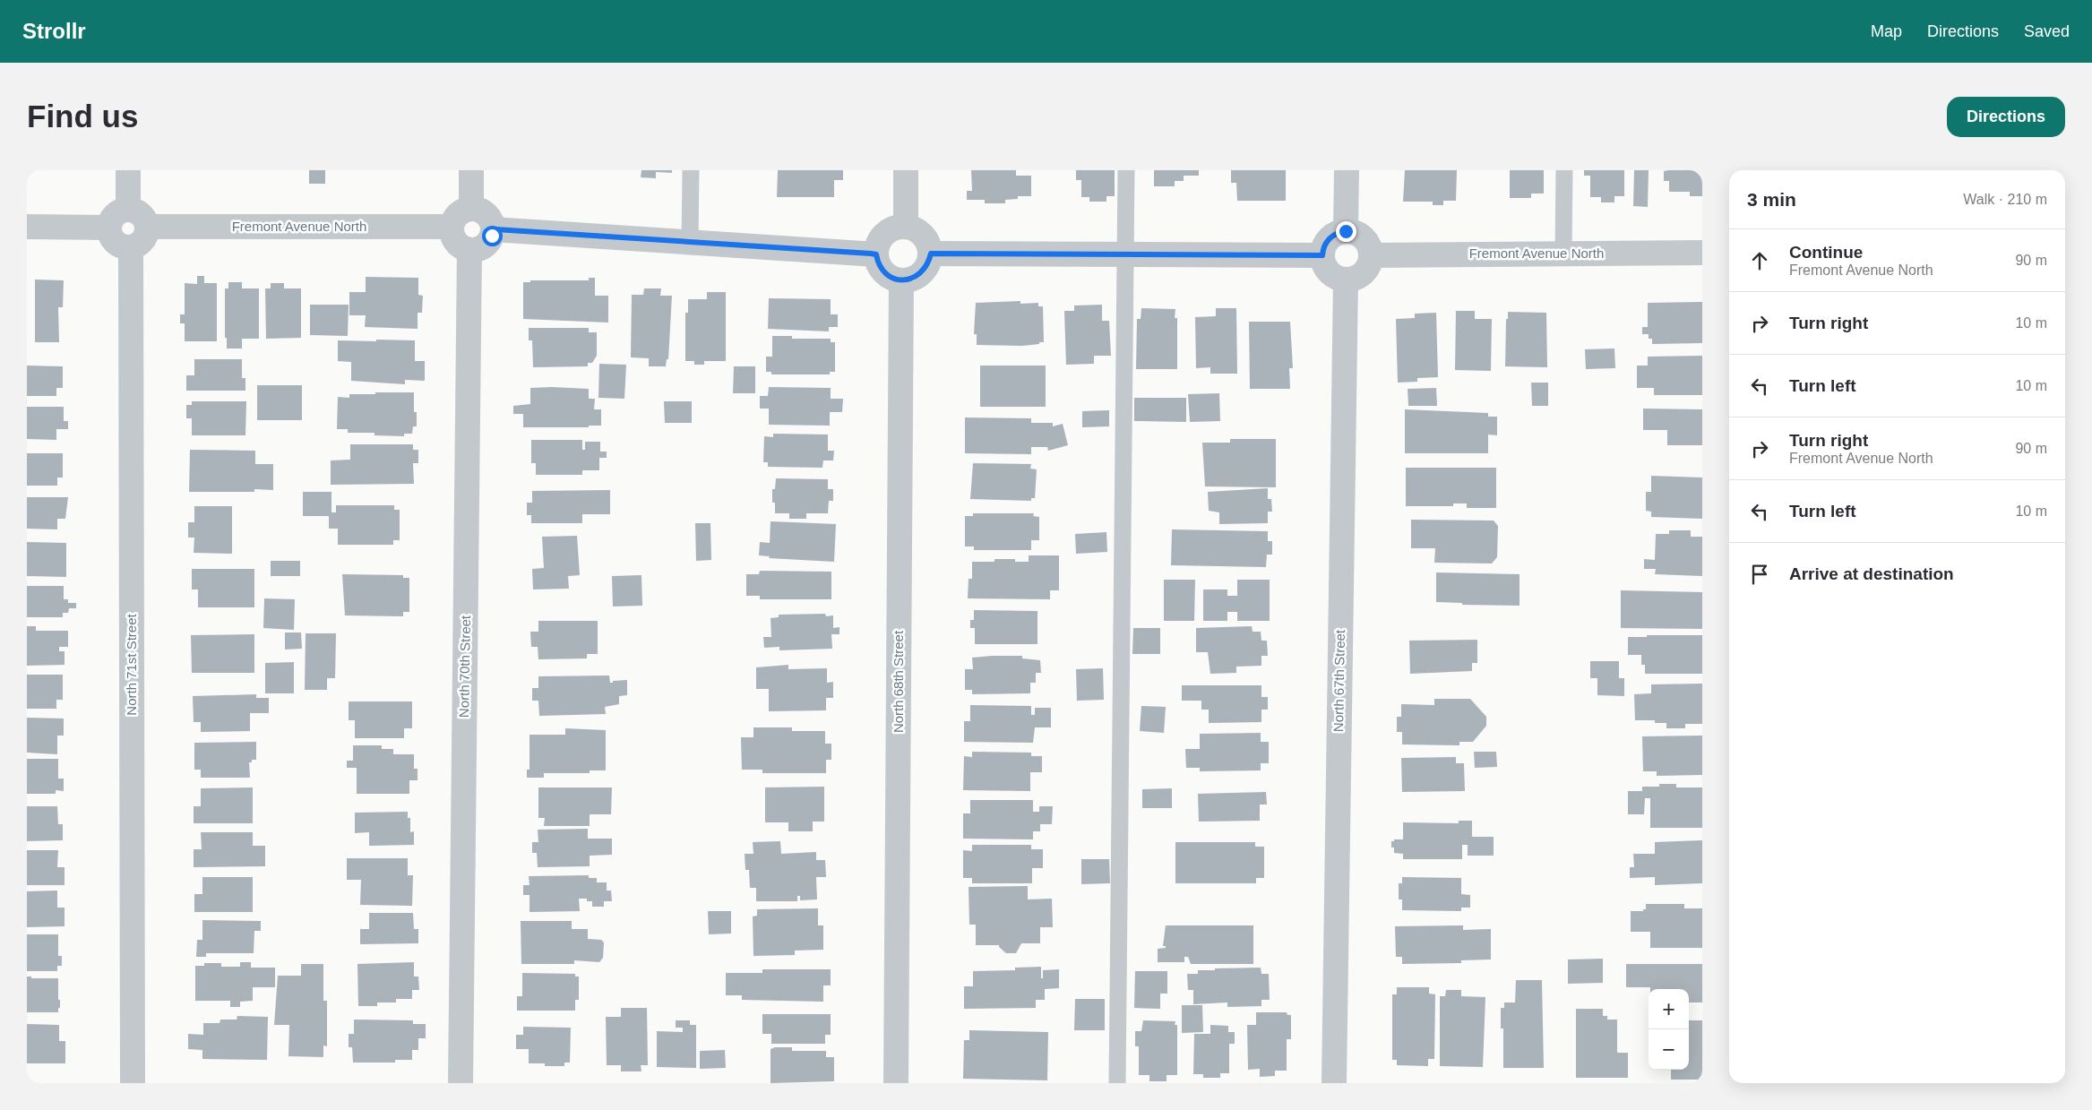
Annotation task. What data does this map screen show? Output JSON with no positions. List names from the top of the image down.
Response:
{
  "streets": {
    "street": [
      "Fremont Avenue North",
      "North 71st Street",
      "North 70th Street",
      "North 67th Street",
      "North 68th Street"
    ]
  },
  "crossings": [
    ["Fremont Avenue North", "North 71st Street"],
    ["Fremont Avenue North", "North 70th Street"],
    ["Fremont Avenue North", "North 67th Street"]
  ],
  "page": {
    "header": "Strollr",
    "nav": ["Map", "Directions", "Saved"],
    "buttons": "Directions",
    "title": "Find us",
    "heading": ["3 min", "Walk · 210 m"],
    "list": [
      ["Continue", "Fremont Avenue North", "90 m"],
      ["Turn right", "10 m"],
      ["Turn left", "10 m"],
      ["Turn right", "Fremont Avenue North", "90 m"],
      ["Turn left", "10 m"],
      "Arrive at destination"
    ],
    "map_buttons": ["+", "−"]
  }
}
